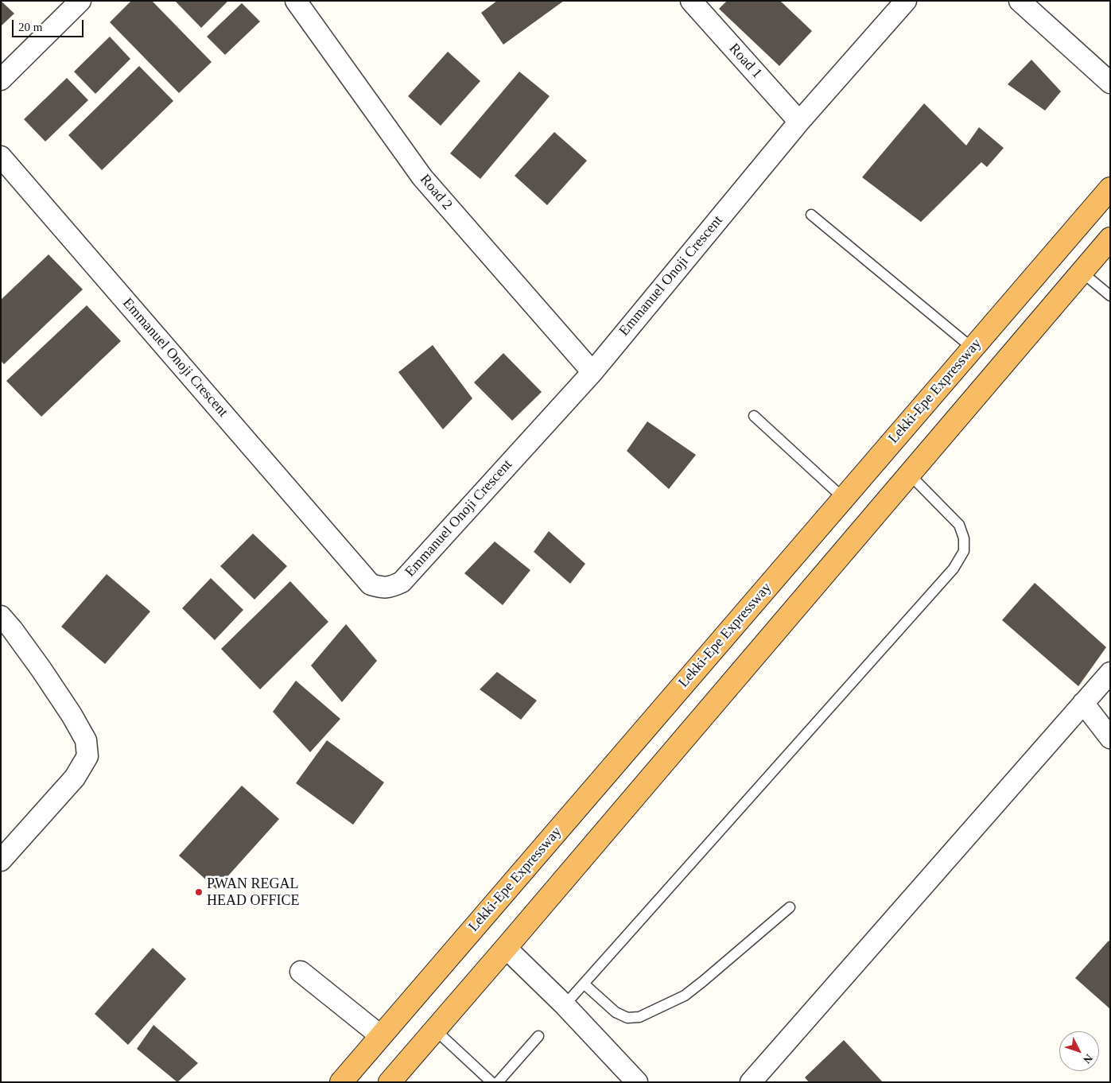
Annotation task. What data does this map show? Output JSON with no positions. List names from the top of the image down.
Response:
{
  "streets": {
    "highway": ["Lekki-Epe Expressway"],
    "street": ["Road 1", "Road 2", "Emmanuel Onoji Crescent"]
  },
  "crossings": [
    ["Road 1", "Emmanuel Onoji Crescent"],
    ["Road 2", "Emmanuel Onoji Crescent"]
  ],
  "places": ["PWAN REGAL HEAD OFFICE"],
  "scale_bar": "20 m",
  "north": "bottom right"
}
